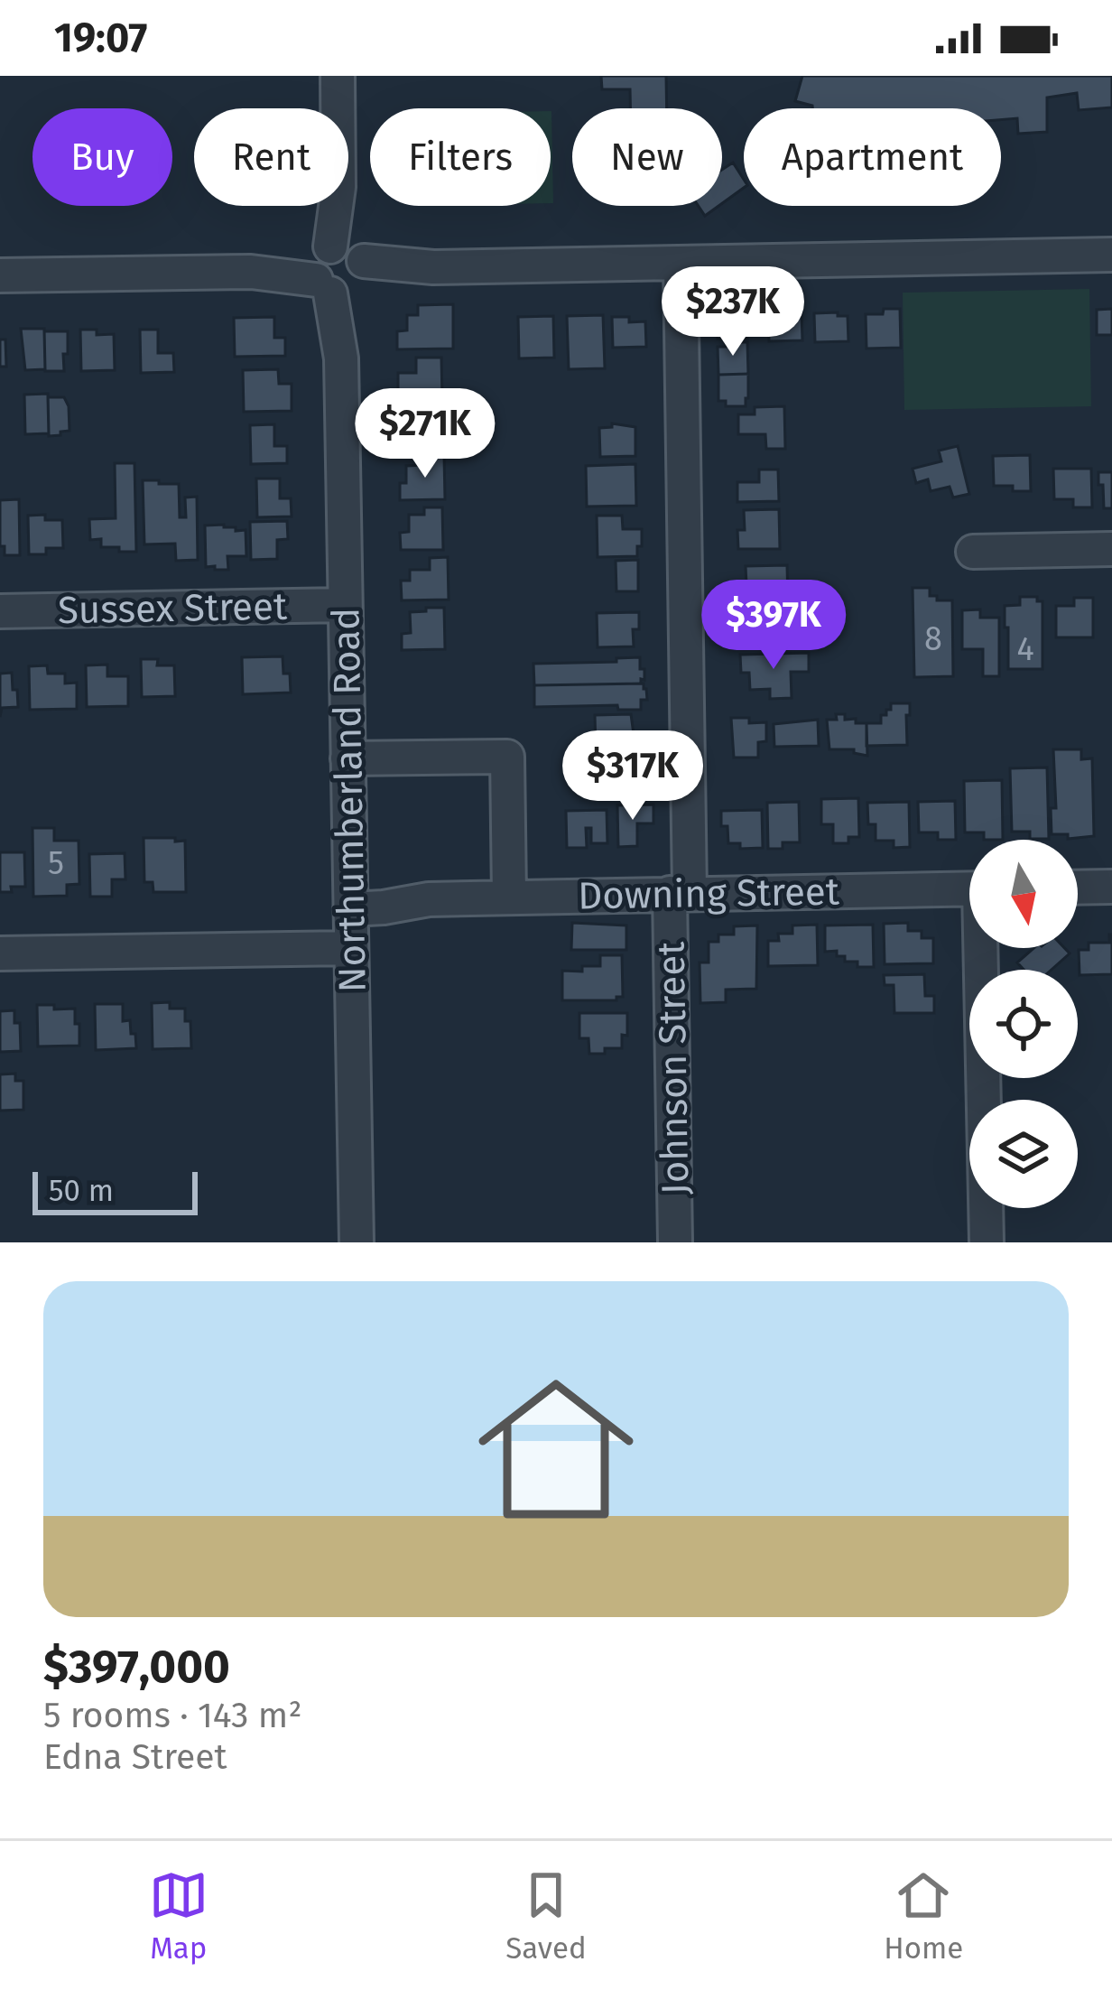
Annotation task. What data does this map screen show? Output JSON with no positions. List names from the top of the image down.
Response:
{
  "streets": {
    "street": [
      "Sussex Street",
      "Northumberland Road",
      "Downing Street",
      "Johnson Street"
    ]
  },
  "crossings": [
    ["Sussex Street", "Northumberland Road"],
    ["Northumberland Road", "Downing Street"],
    ["Downing Street", "Johnson Street"]
  ],
  "house_numbers": ["8", "4", "5"],
  "scale_bar": "50 m",
  "north": "bottom",
  "page": {
    "status": "19:07",
    "chip": [
      "Buy",
      "Rent",
      "Filters",
      "New",
      "Apartment"
    ],
    "price": [
      "$237K",
      "$271K",
      "$397K",
      "$317K"
    ],
    "scale": "50 m",
    "list": [
      {
        "name": "$397,000",
        "note": "5 rooms · 143 m² · Edna Street"
      }
    ],
    "tabs": ["Map", "Saved", "Home"]
  }
}
